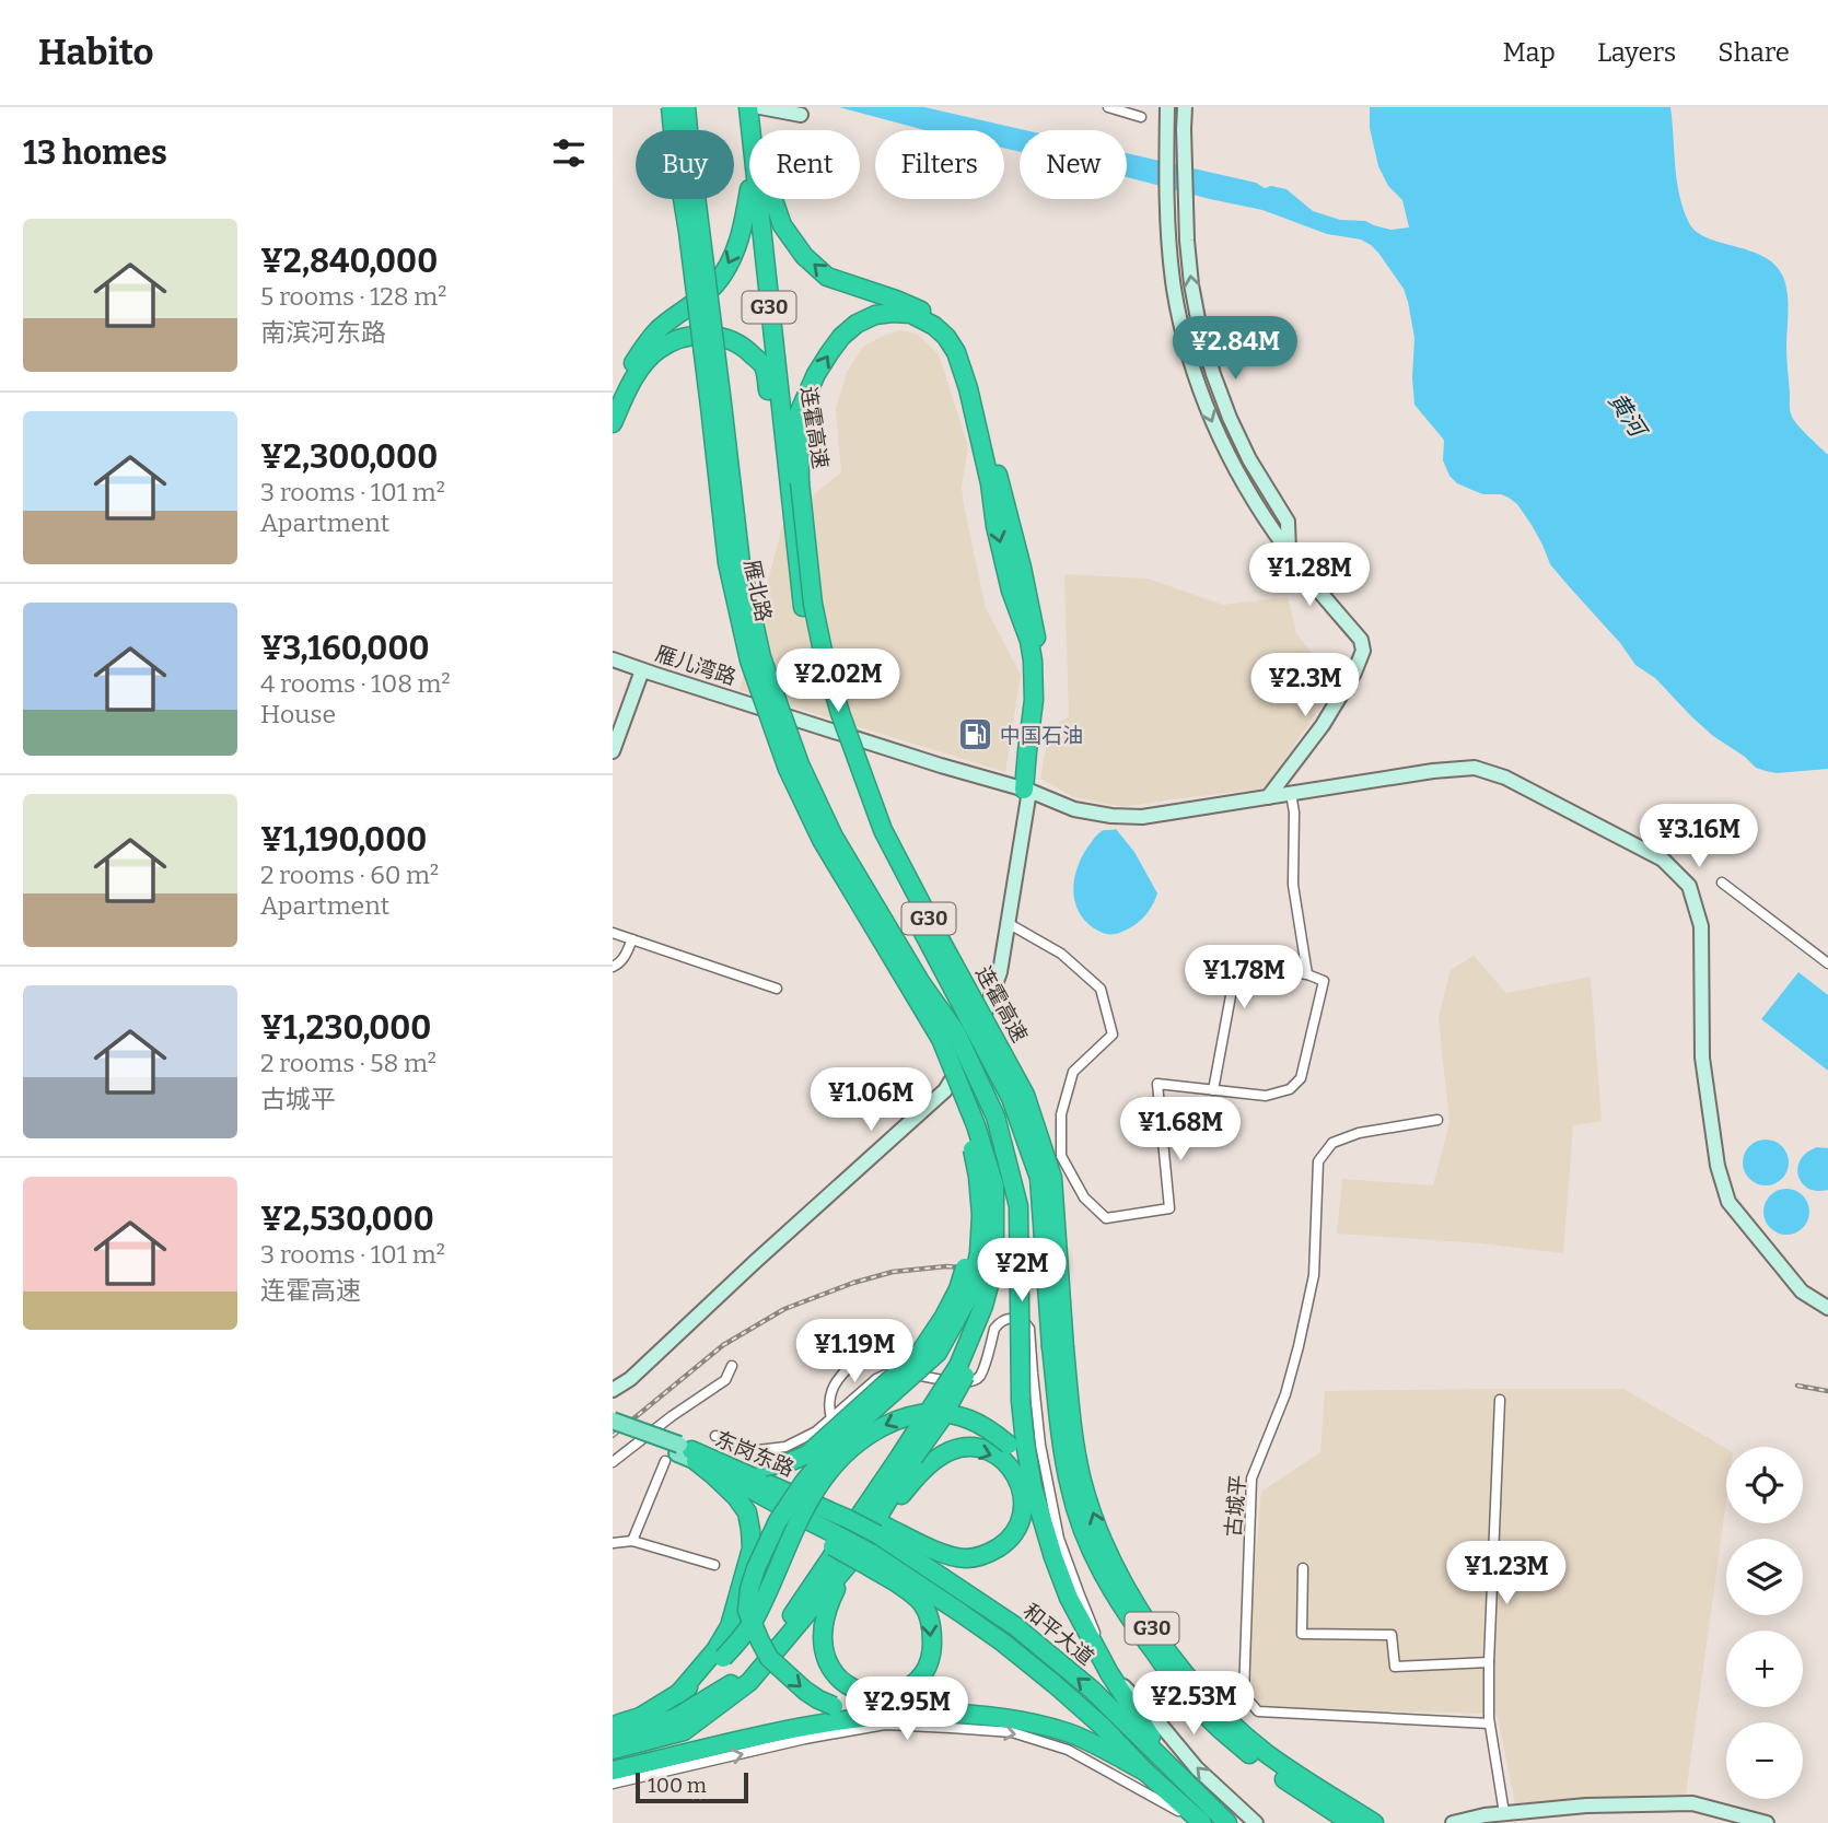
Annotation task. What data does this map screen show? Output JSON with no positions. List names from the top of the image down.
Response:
{
  "streets": {
    "highway": [
      "G30",
      "连霍高速",
      "雁北路",
      "东岗东路",
      "和平大道"
    ],
    "main road": ["雁儿湾路"],
    "street": ["古城平"]
  },
  "crossings": [
    ["东岗东路", "和平大道"]
  ],
  "water": ["黄河"],
  "places": {
    "fuel station": ["中国石油"]
  },
  "scale_bar": "100 m",
  "page": {
    "header": "Habito",
    "nav": ["Map", "Layers", "Share"],
    "heading": "13 homes",
    "chip": [
      "Buy",
      "Rent",
      "Filters",
      "New"
    ],
    "list": [
      {
        "name": "¥2,840,000",
        "note": "5 rooms · 128 m² · 南滨河东路"
      },
      {
        "name": "¥2,300,000",
        "note": "3 rooms · 101 m² · Apartment"
      },
      {
        "name": "¥3,160,000",
        "note": "4 rooms · 108 m² · House"
      },
      {
        "name": "¥1,190,000",
        "note": "2 rooms · 60 m² · Apartment"
      },
      {
        "name": "¥1,230,000",
        "note": "2 rooms · 58 m² · 古城平"
      },
      {
        "name": "¥2,530,000",
        "note": "3 rooms · 101 m² · 连霍高速"
      }
    ],
    "price": [
      "¥2.84M",
      "¥1.28M",
      "¥2.02M",
      "¥2.3M",
      "¥3.16M",
      "¥1.78M",
      "¥1.06M",
      "¥1.68M",
      "¥2M",
      "¥1.19M",
      "¥1.23M",
      "¥2.53M",
      "¥2.95M"
    ],
    "map_buttons": ["+", "−"],
    "scale": "100 m"
  }
}
